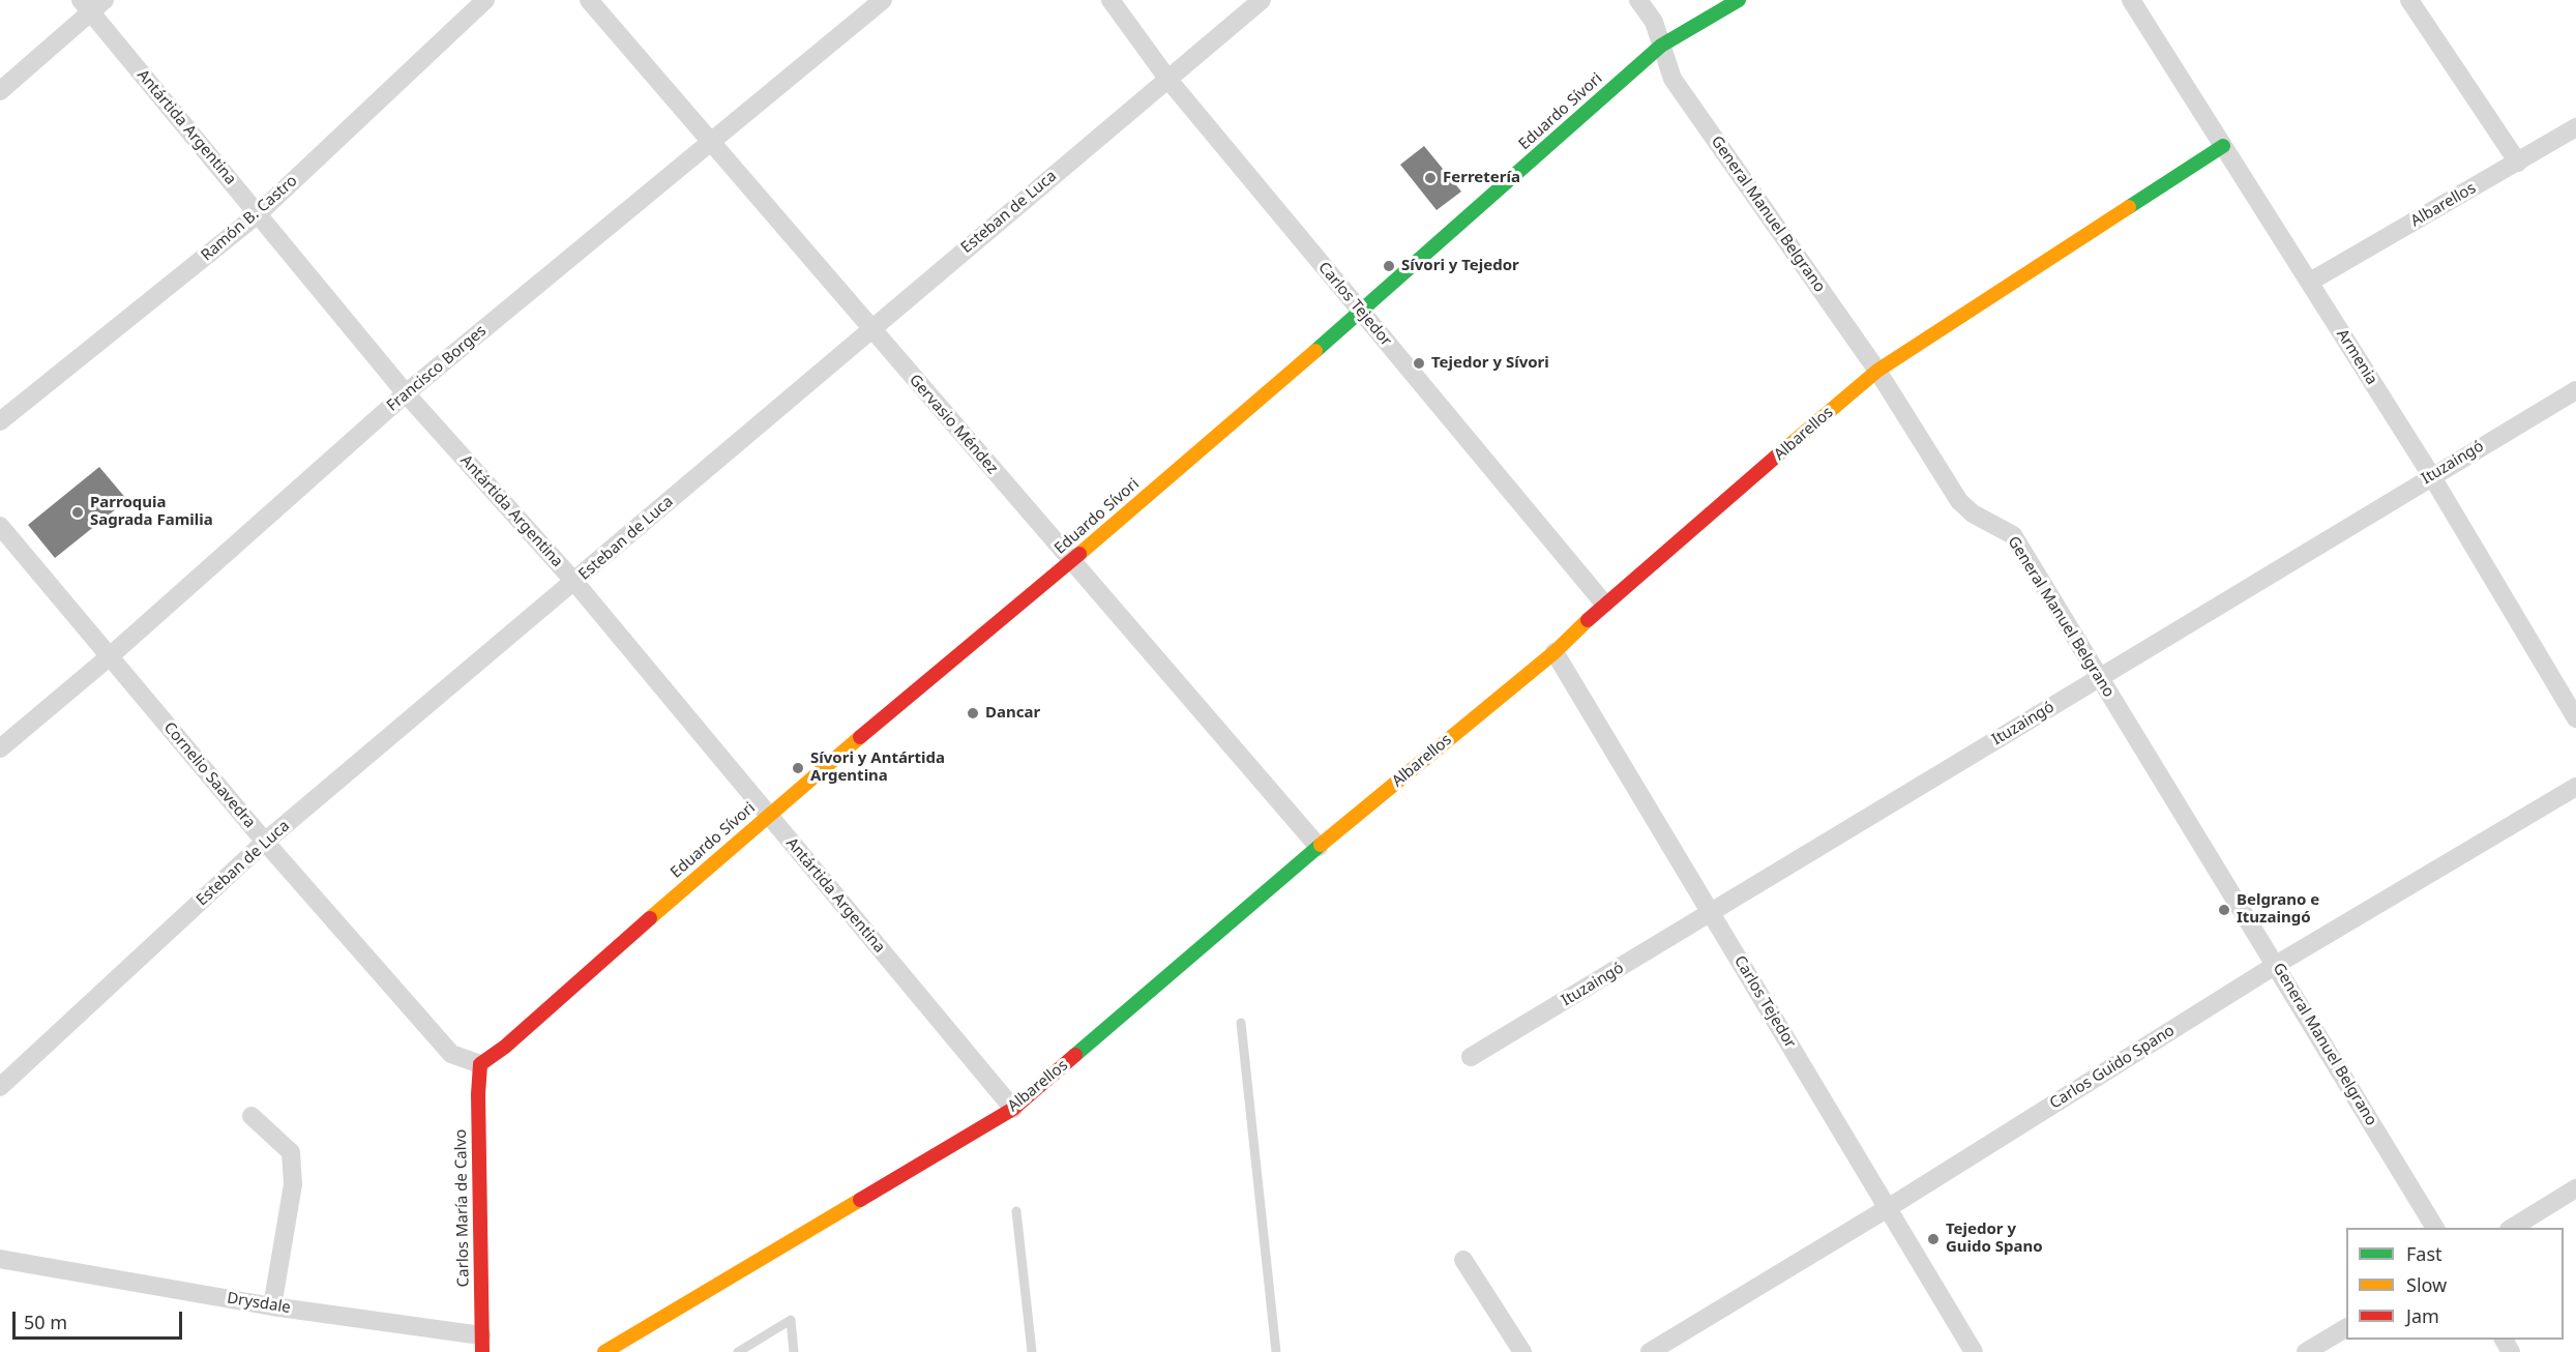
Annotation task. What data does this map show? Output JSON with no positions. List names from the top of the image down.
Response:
{
  "streets": {
    "street": [
      "Eduardo Sívori",
      "Antártida Argentina",
      "Albarellos",
      "Esteban de Luca",
      "General Manuel Belgrano",
      "Ramón B. Castro",
      "Carlos Tejedor",
      "Armenia",
      "Francisco Borges",
      "Gervasio Méndez",
      "Ituzaingó",
      "Cornelio Saavedra",
      "Carlos Guido Spano",
      "Carlos María de Calvo",
      "Drysdale"
    ]
  },
  "crossings": [
    ["Eduardo Sívori", "Antártida Argentina"],
    ["Eduardo Sívori", "General Manuel Belgrano"],
    ["Eduardo Sívori", "Carlos Tejedor"],
    ["Eduardo Sívori", "Gervasio Méndez"],
    ["Eduardo Sívori", "Cornelio Saavedra"],
    ["Eduardo Sívori", "Carlos María de Calvo"],
    ["Antártida Argentina", "Albarellos"],
    ["Antártida Argentina", "Esteban de Luca"],
    ["Antártida Argentina", "Ramón B. Castro"],
    ["Antártida Argentina", "Francisco Borges"],
    ["Albarellos", "General Manuel Belgrano"],
    ["Albarellos", "Carlos Tejedor"],
    ["Albarellos", "Armenia"],
    ["Albarellos", "Gervasio Méndez"],
    ["Esteban de Luca", "Carlos Tejedor"],
    ["Esteban de Luca", "Gervasio Méndez"],
    ["Esteban de Luca", "Cornelio Saavedra"],
    ["General Manuel Belgrano", "Ituzaingó"],
    ["General Manuel Belgrano", "Carlos Guido Spano"],
    ["Carlos Tejedor", "Ituzaingó"],
    ["Carlos Tejedor", "Carlos Guido Spano"],
    ["Armenia", "Ituzaingó"],
    ["Francisco Borges", "Gervasio Méndez"],
    ["Francisco Borges", "Cornelio Saavedra"],
    ["Cornelio Saavedra", "Carlos María de Calvo"],
    ["Carlos María de Calvo", "Drysdale"]
  ],
  "places": [
    "Ferretería",
    "Sívori y Tejedor",
    "Tejedor y Sívori",
    "Parroquia Sagrada Familia",
    "Dancar",
    "Sívori y Antártida Argentina",
    "Belgrano e Ituzaingó",
    "Tejedor y Guido Spano"
  ],
  "legend": ["Fast", "Slow", "Jam"],
  "scale_bar": "50 m"
}
